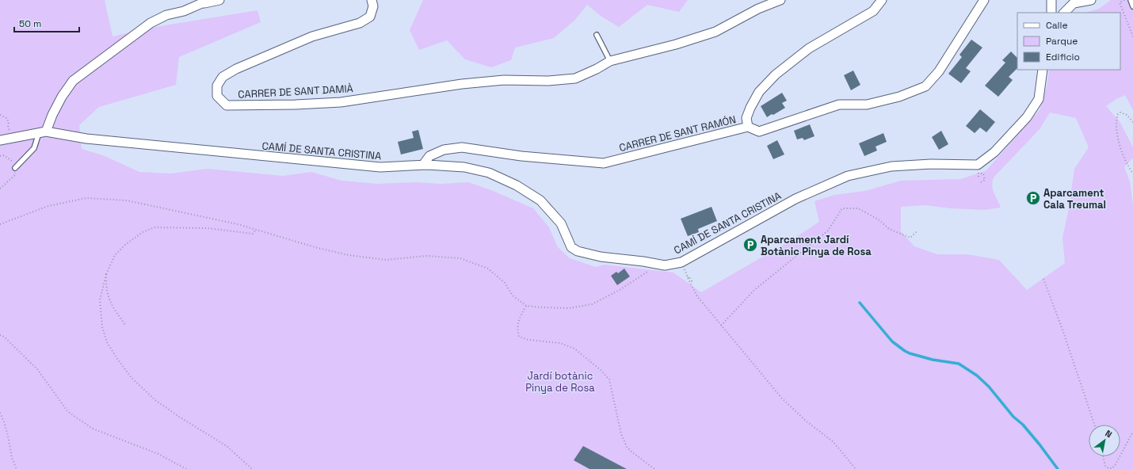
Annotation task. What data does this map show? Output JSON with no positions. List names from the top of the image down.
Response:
{
  "streets": {
    "street": ["CARRER DE SANT DAMIÀ", "CARRER DE SANT RAMÓN", "CAMÍ DE SANTA CRISTINA"]
  },
  "crossings": [
    ["CARRER DE SANT RAMÓN", "CAMÍ DE SANTA CRISTINA"]
  ],
  "parks": ["Jardí botànic Pinya de Rosa"],
  "places": {
    "parking": ["Aparcament Cala Treumal", "Aparcament Jardí Botànic Pinya de Rosa"]
  },
  "legend": ["Calle", "Parque", "Edificio"],
  "scale_bar": "50 m",
  "north": "top right"
}
